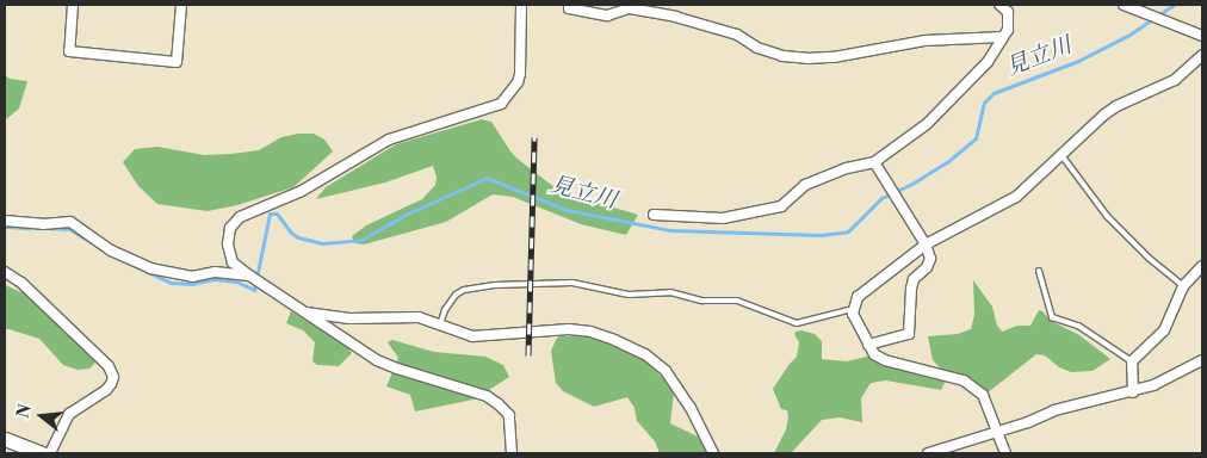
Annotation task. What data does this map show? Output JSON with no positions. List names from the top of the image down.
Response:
{
  "water": ["見立川"],
  "north": "left"
}
